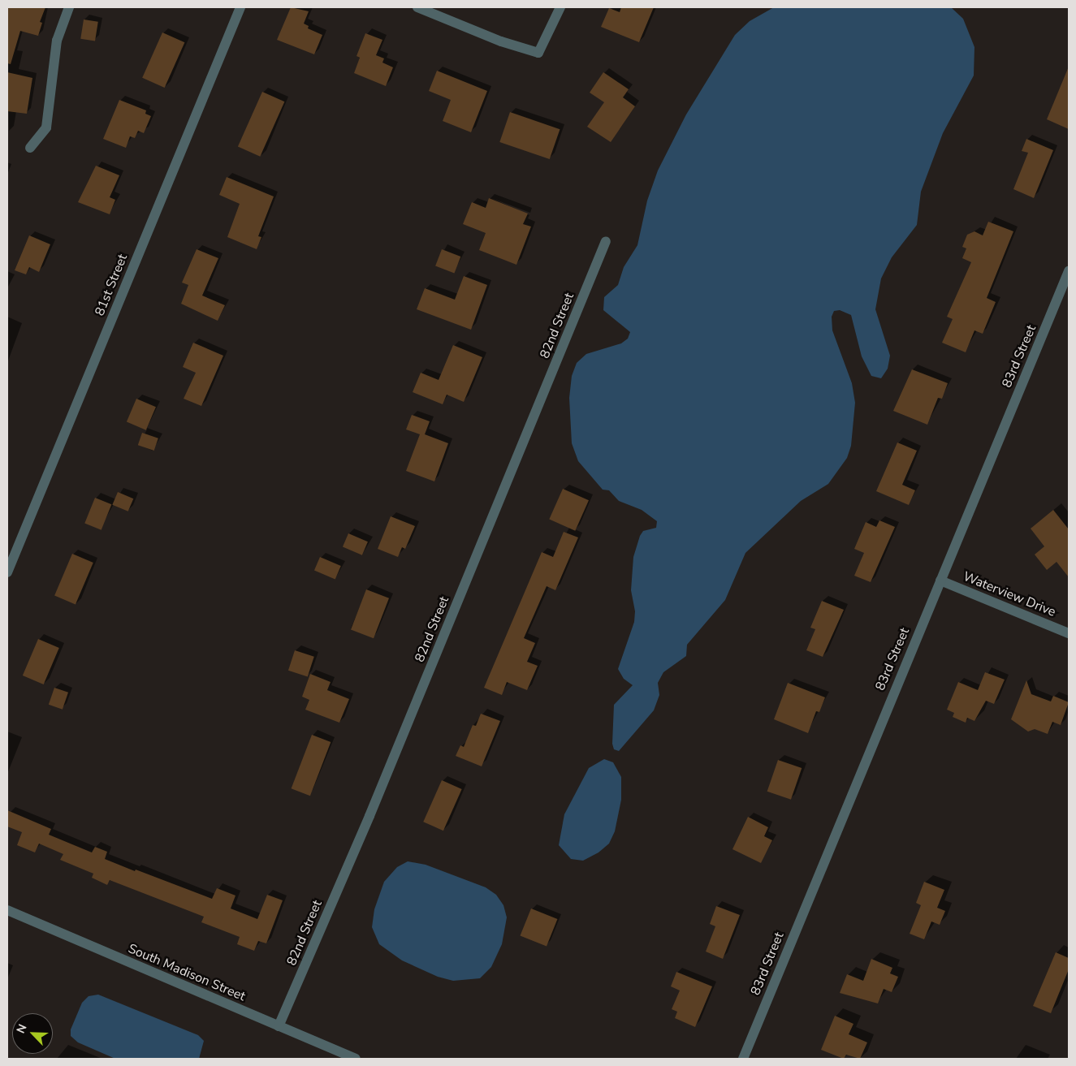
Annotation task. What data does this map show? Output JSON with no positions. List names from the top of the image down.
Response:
{
  "streets": {
    "street": [
      "81st Street",
      "82nd Street",
      "83rd Street",
      "Waterview Drive",
      "South Madison Street"
    ]
  },
  "crossings": [
    ["82nd Street", "South Madison Street"],
    ["83rd Street", "Waterview Drive"]
  ],
  "north": "top left"
}
